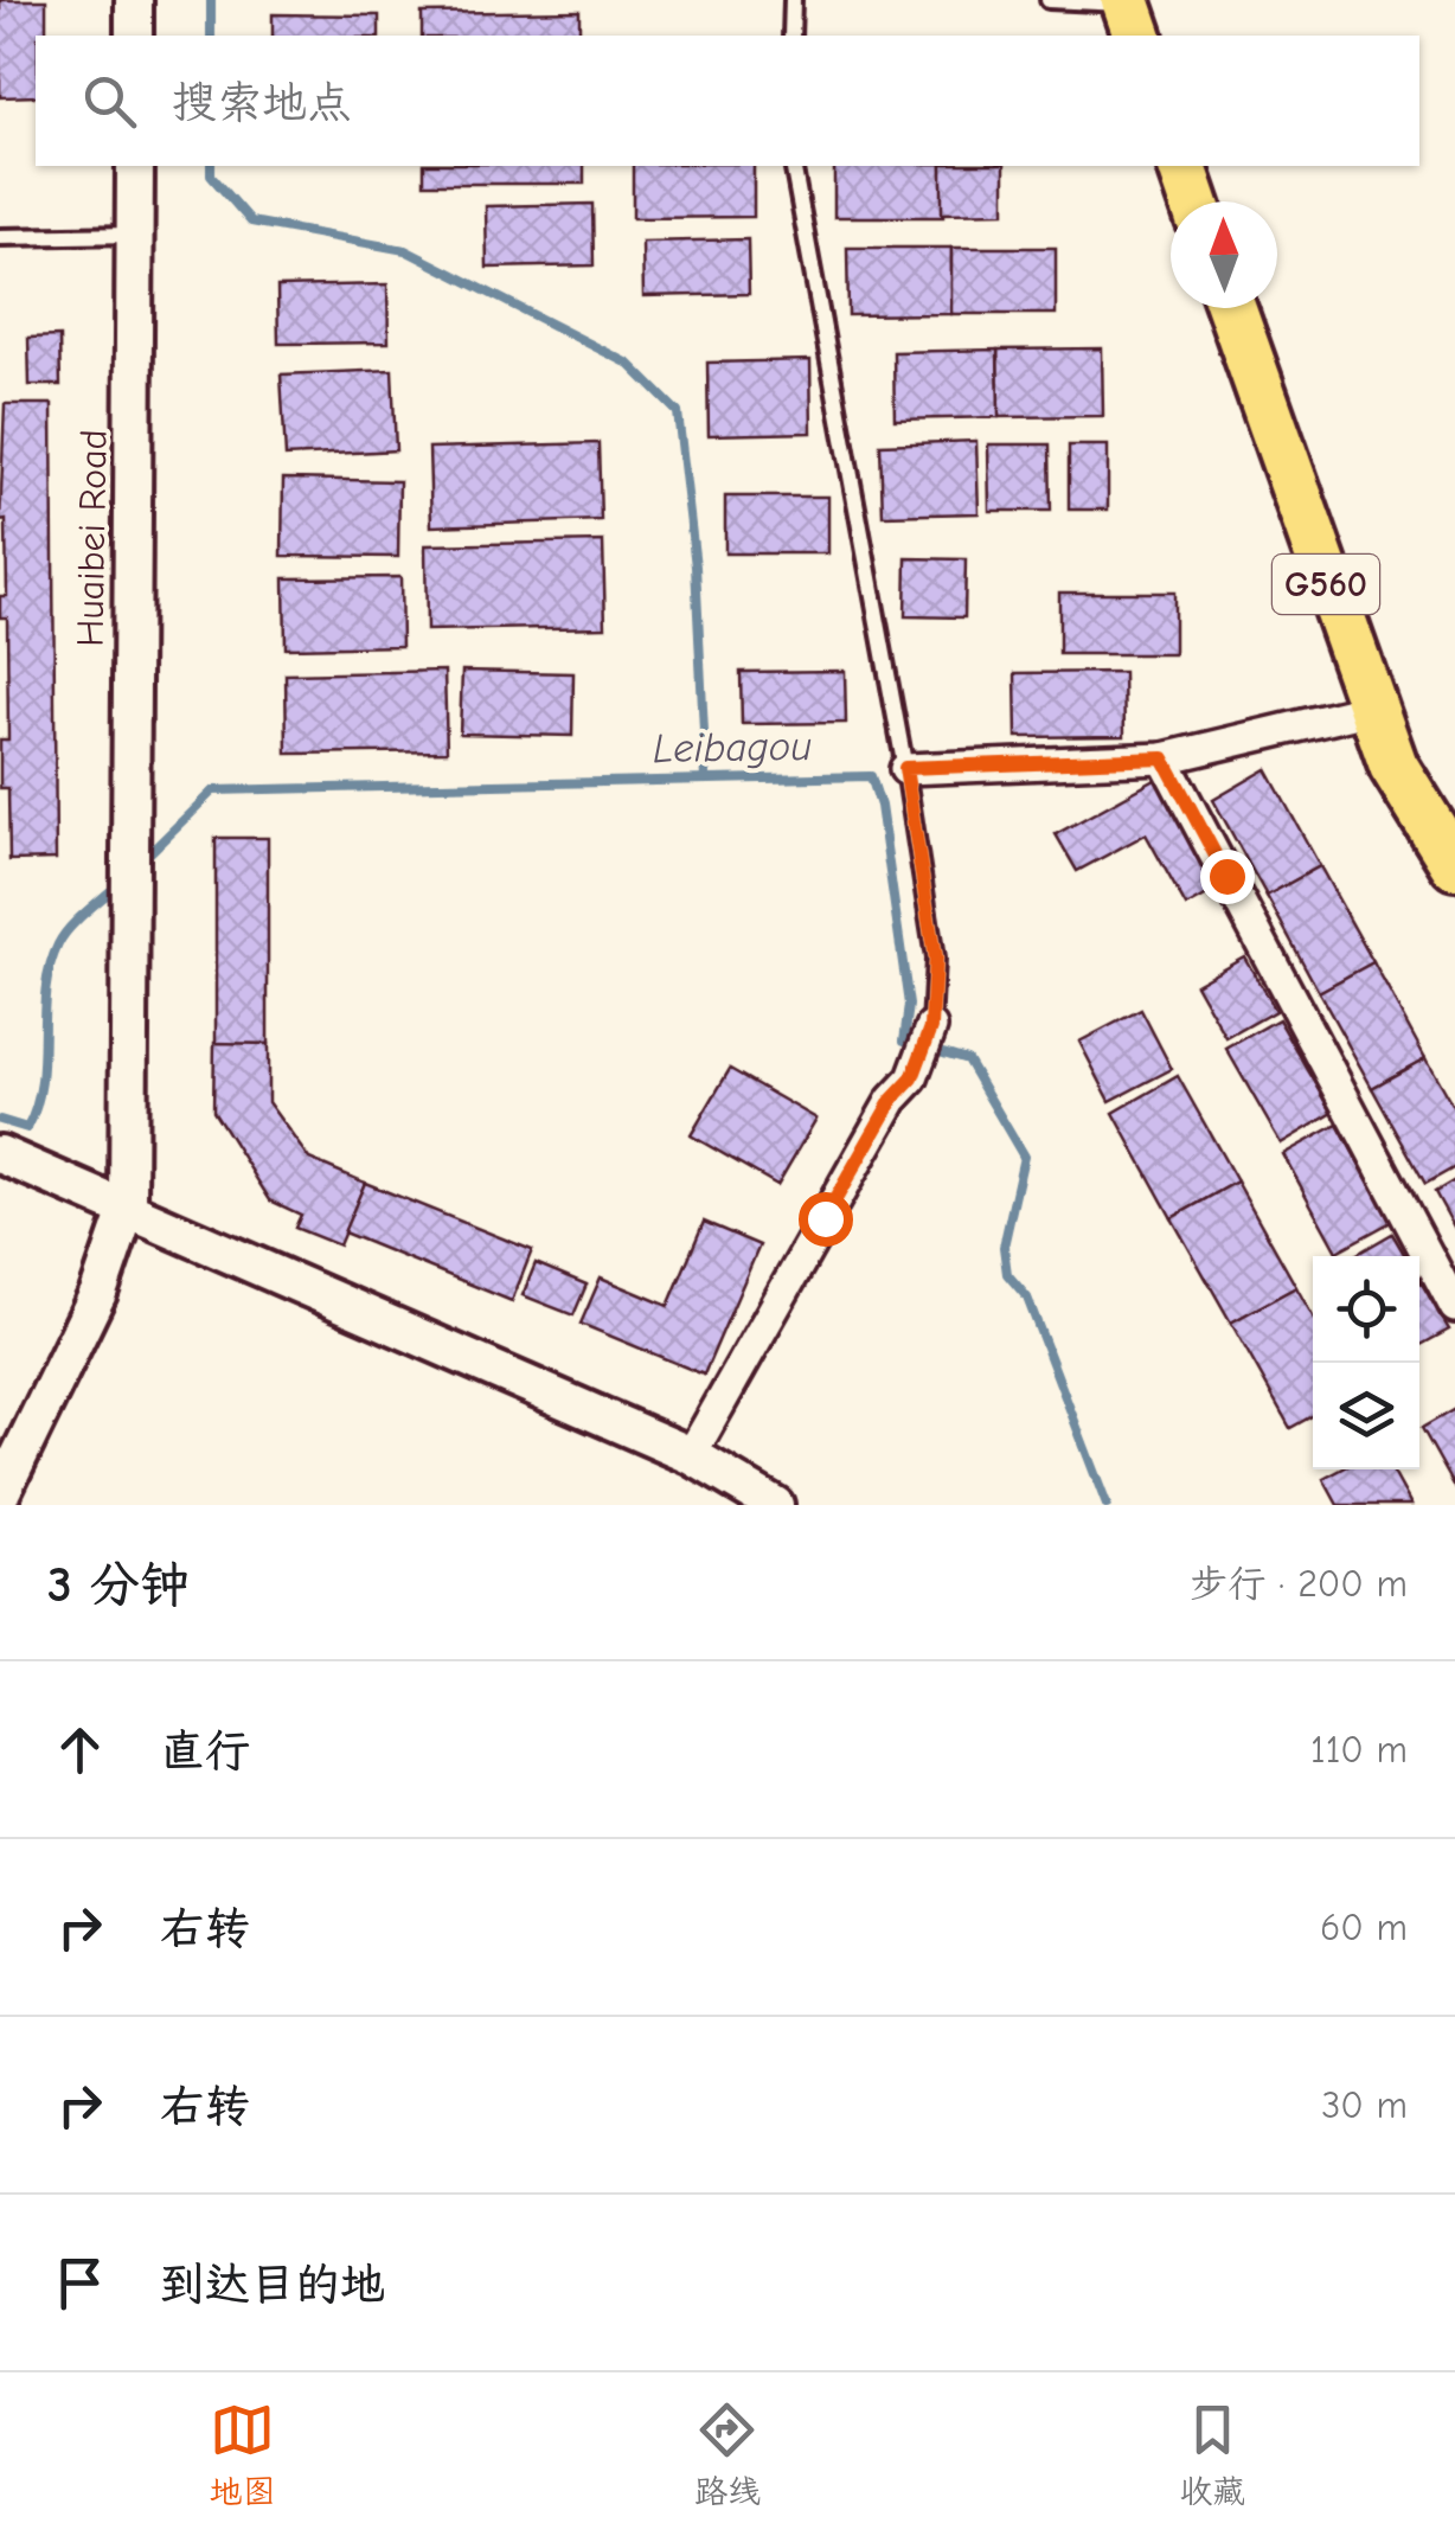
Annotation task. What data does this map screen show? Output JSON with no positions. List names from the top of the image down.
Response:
{
  "streets": {
    "highway": ["G560"],
    "street": ["Huaibei Road"]
  },
  "water": ["Leibagou"],
  "north": "top",
  "page": {
    "search": "搜索地点",
    "heading": ["3 分钟", "步行 · 200 m"],
    "list": [
      ["直行", "110 m"],
      ["右转", "60 m"],
      ["右转", "30 m"],
      "到达目的地"
    ],
    "nav": ["地图", "路线", "收藏"]
  }
}
